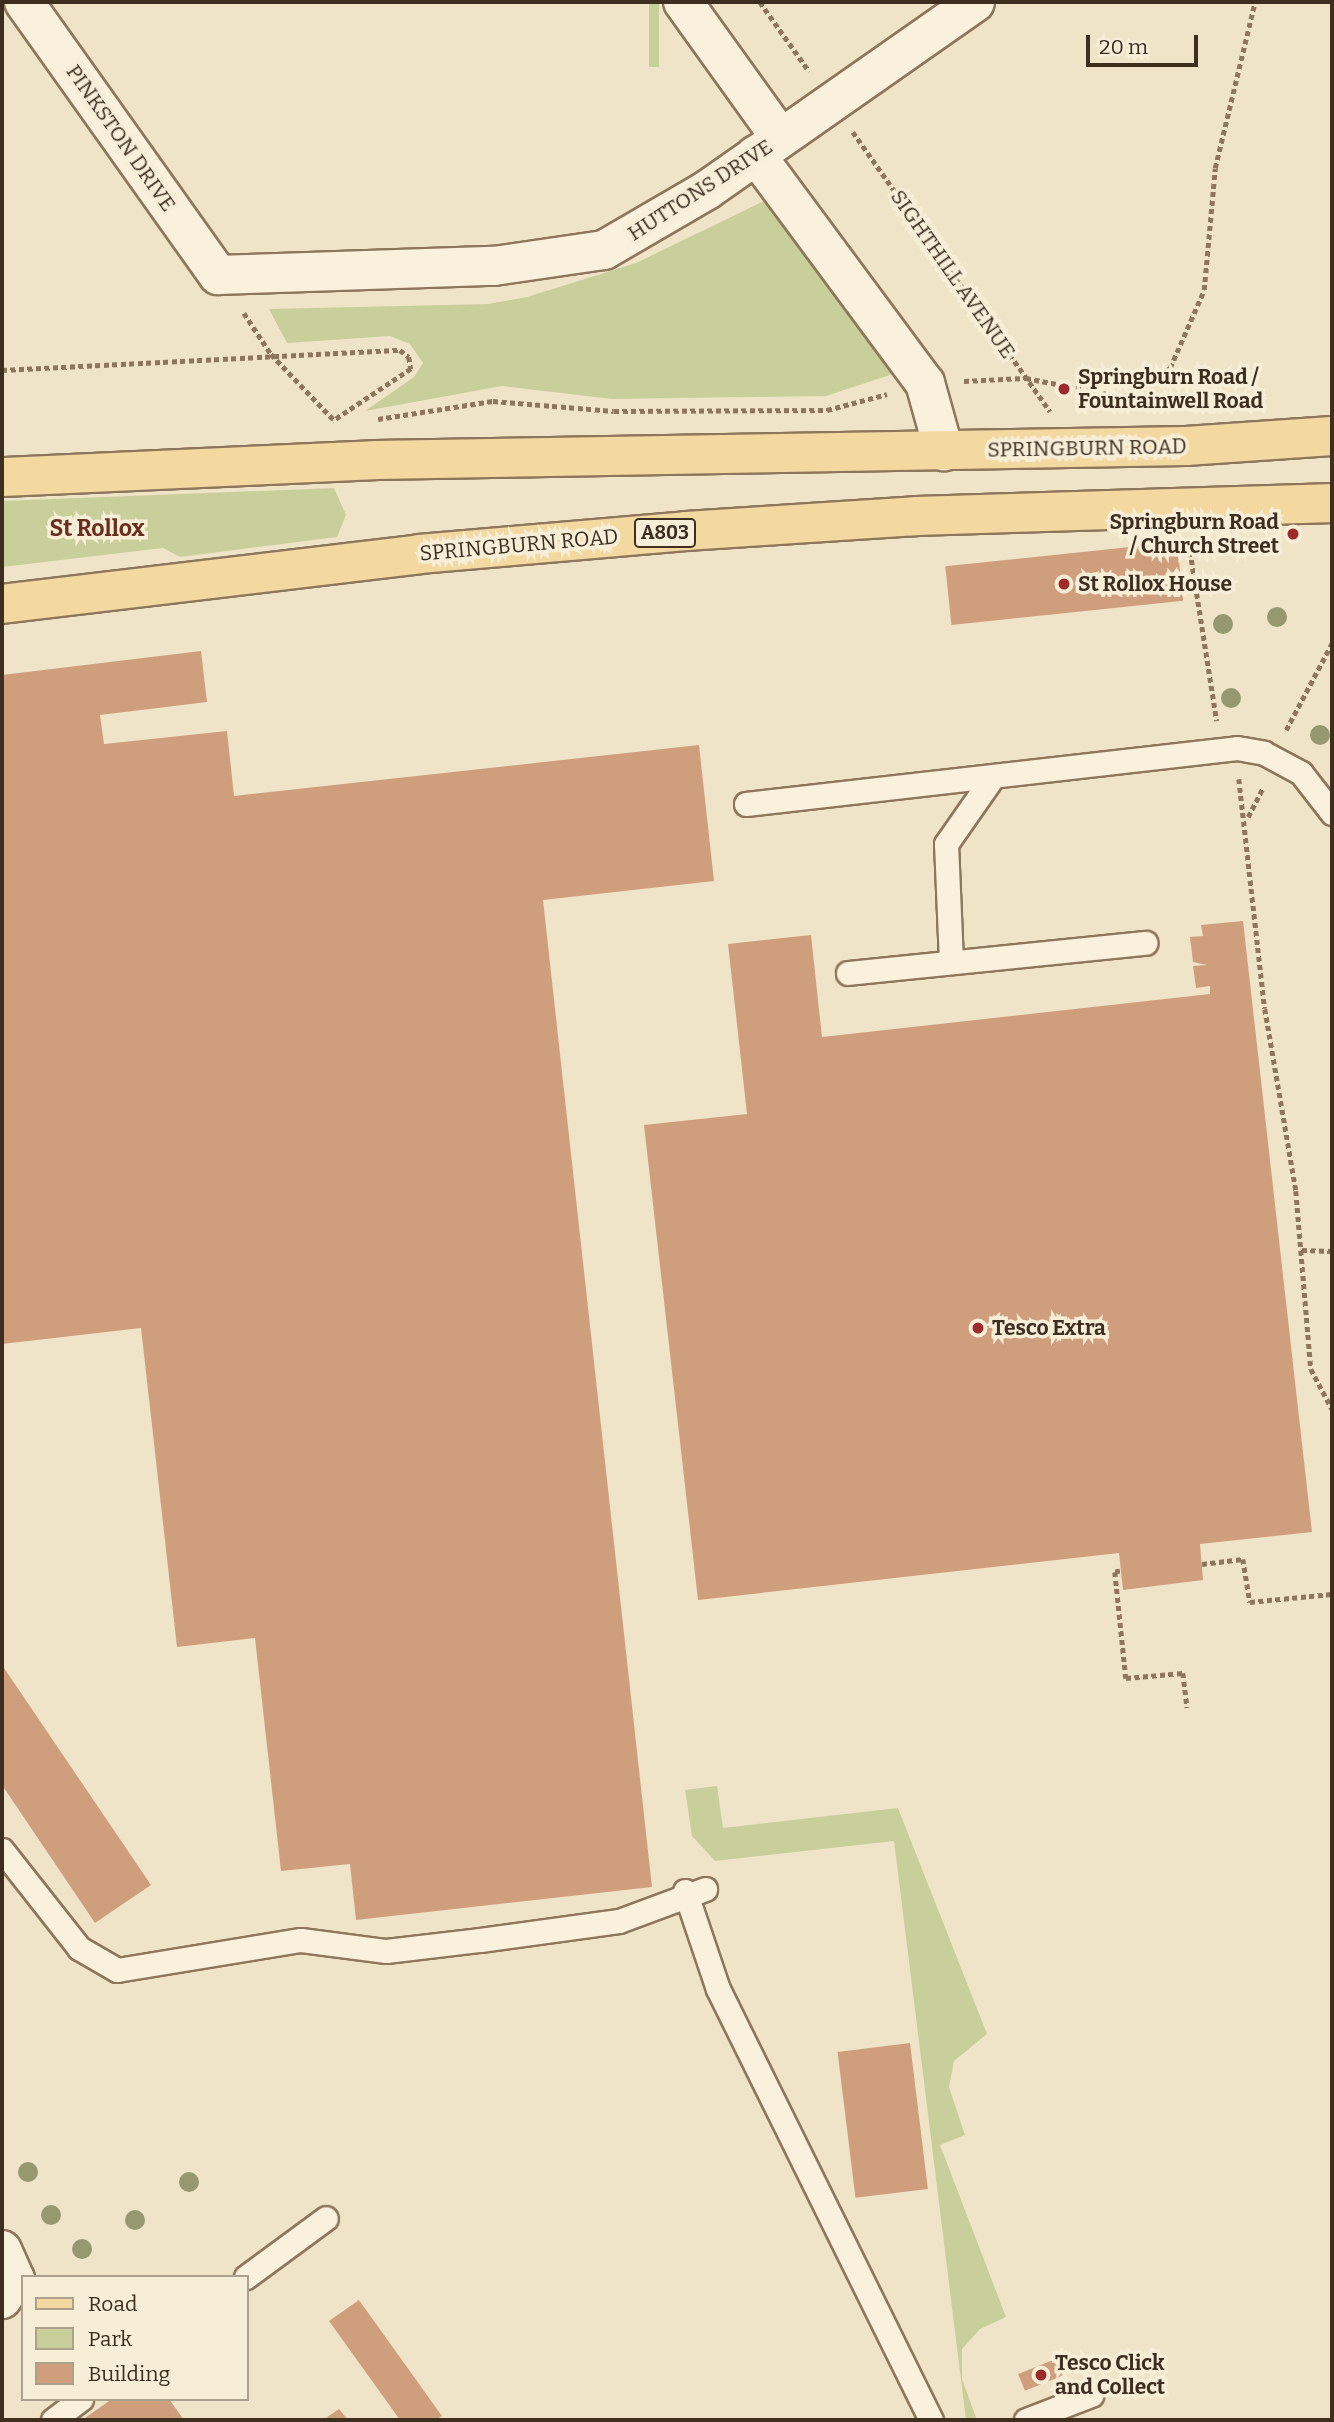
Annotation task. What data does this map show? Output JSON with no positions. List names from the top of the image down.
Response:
{
  "streets": {
    "main road": ["SPRINGBURN ROAD", "A803"],
    "street": ["PINKSTON DRIVE", "HUTTONS DRIVE"],
    "path": ["SIGHTHILL AVENUE"]
  },
  "crossings": [
    ["PINKSTON DRIVE", "HUTTONS DRIVE"],
    ["HUTTONS DRIVE", "SIGHTHILL AVENUE"],
    ["SIGHTHILL AVENUE", "SPRINGBURN ROAD"]
  ],
  "districts": ["St Rollox"],
  "places": [
    "Springburn Road / Fountainwell Road",
    "Springburn Road / Church Street",
    "St Rollox House",
    "Tesco Extra",
    "Tesco Click and Collect"
  ],
  "legend": ["Road", "Park", "Building"],
  "scale_bar": "20 m"
}
